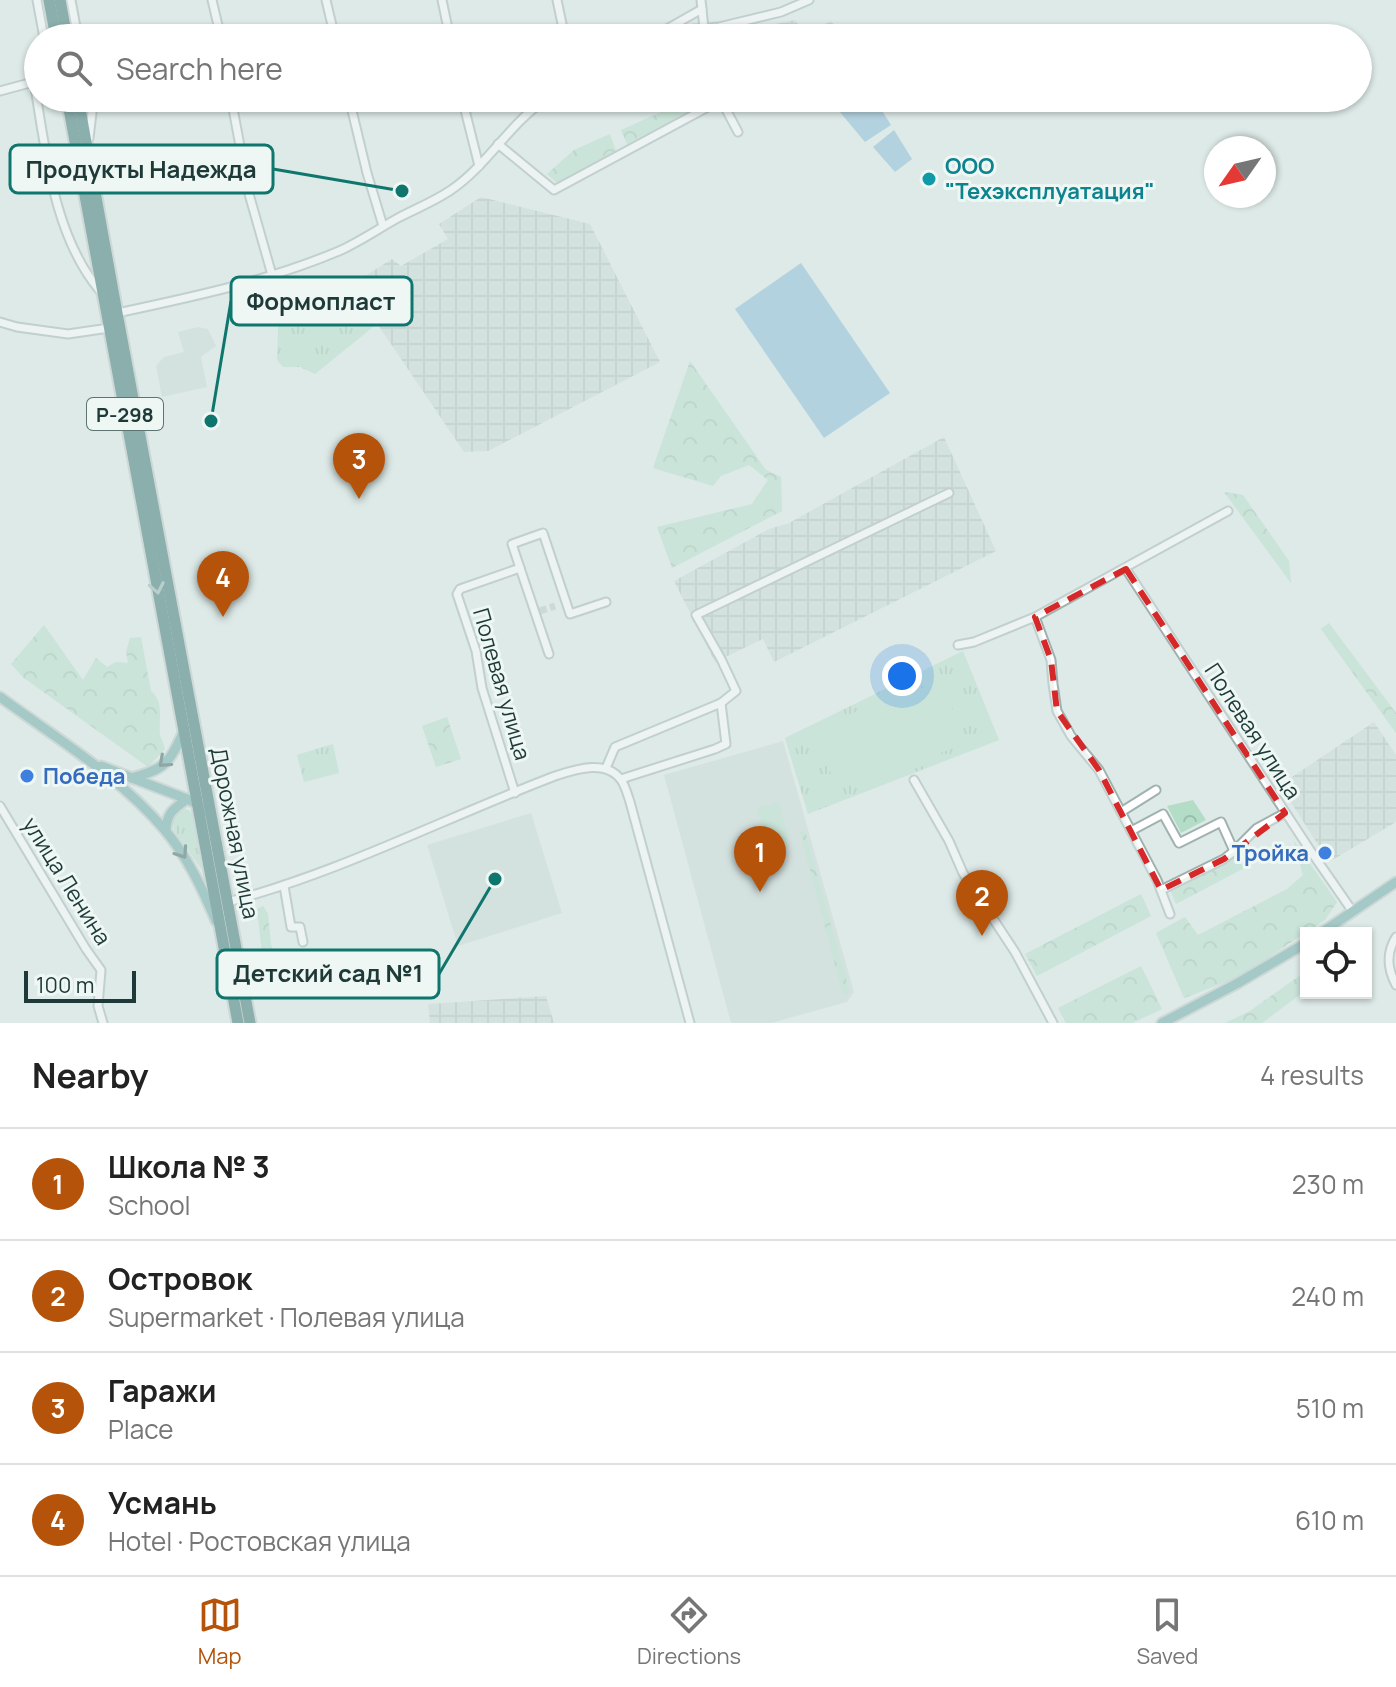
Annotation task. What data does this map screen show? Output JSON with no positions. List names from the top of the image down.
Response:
{
  "streets": {
    "highway": ["Р-298", "Дорожная улица"],
    "street": ["Полевая улица", "улица Ленина"]
  },
  "crossings": [
    ["Р-298", "Дорожная улица"],
    ["Полевая улица", "Дорожная улица"]
  ],
  "places": [
    "ООО \"Техэксплуатация\"",
    "Продукты Надежда",
    "Формопласт",
    "Победа",
    "Тройка",
    "Детский сад №1"
  ],
  "scale_bar": "100 m",
  "north": "bottom left",
  "page": {
    "search": "Search here",
    "pins": [
      "3",
      "4",
      "1",
      "2"
    ],
    "scale": "100 m",
    "heading": ["Nearby", "4 results"],
    "list": [
      {
        "mark": "1",
        "name": "Школа № 3",
        "note": "School",
        "value": "230 m"
      },
      {
        "mark": "2",
        "name": "Островок",
        "note": "Supermarket · Полевая улица",
        "value": "240 m"
      },
      {
        "mark": "3",
        "name": "Гаражи",
        "note": "Place",
        "value": "510 m"
      },
      {
        "mark": "4",
        "name": "Усмань",
        "note": "Hotel · Ростовская улица",
        "value": "610 m"
      }
    ],
    "nav": ["Map", "Directions", "Saved"]
  }
}
